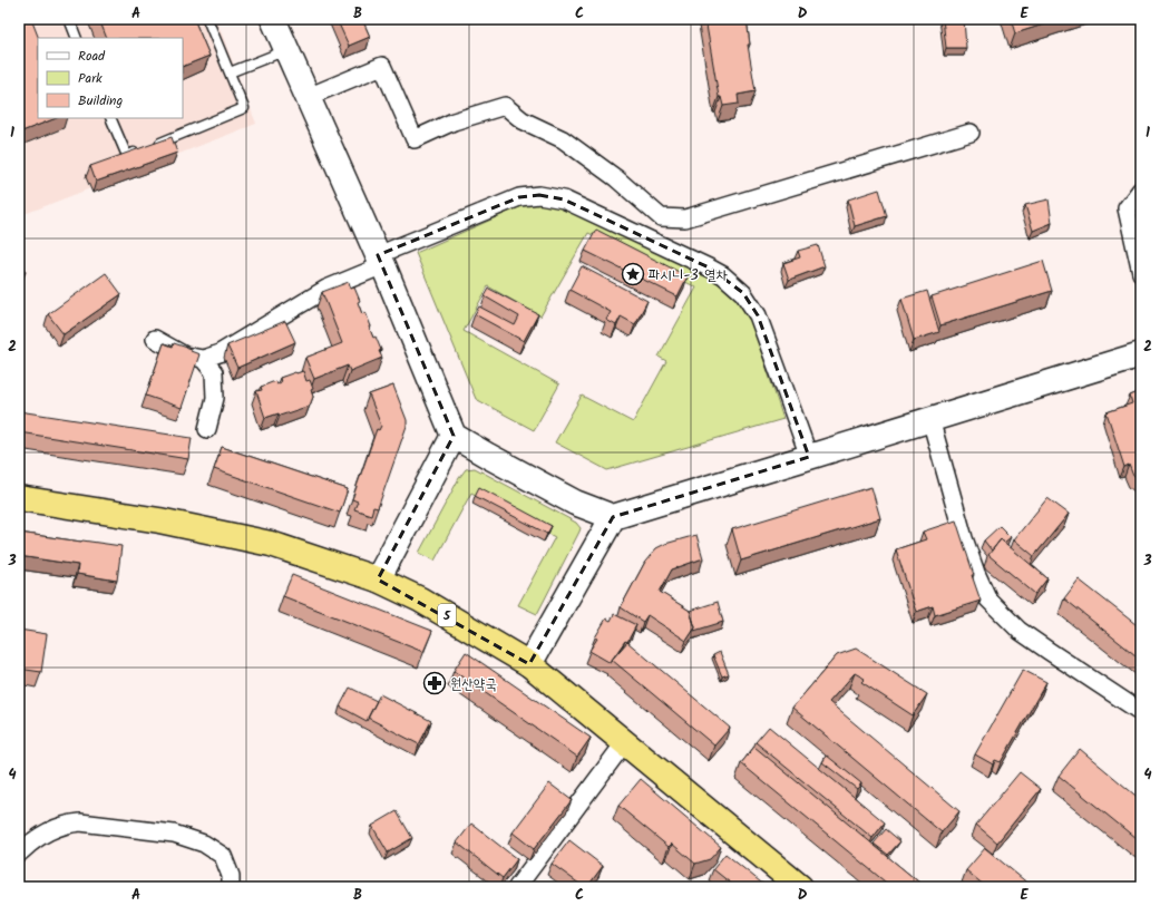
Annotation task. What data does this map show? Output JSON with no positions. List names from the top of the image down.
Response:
{
  "streets": {
    "highway": ["5"]
  },
  "places": {
    "place": ["파시니-3 열차"],
    "pharmacy": ["원산약국"]
  },
  "legend": ["Road", "Park", "Building"],
  "grid": {
    "columns": [
      "A",
      "B",
      "C",
      "D",
      "E"
    ],
    "rows": [
      "1",
      "2",
      "3",
      "4"
    ]
  }
}
